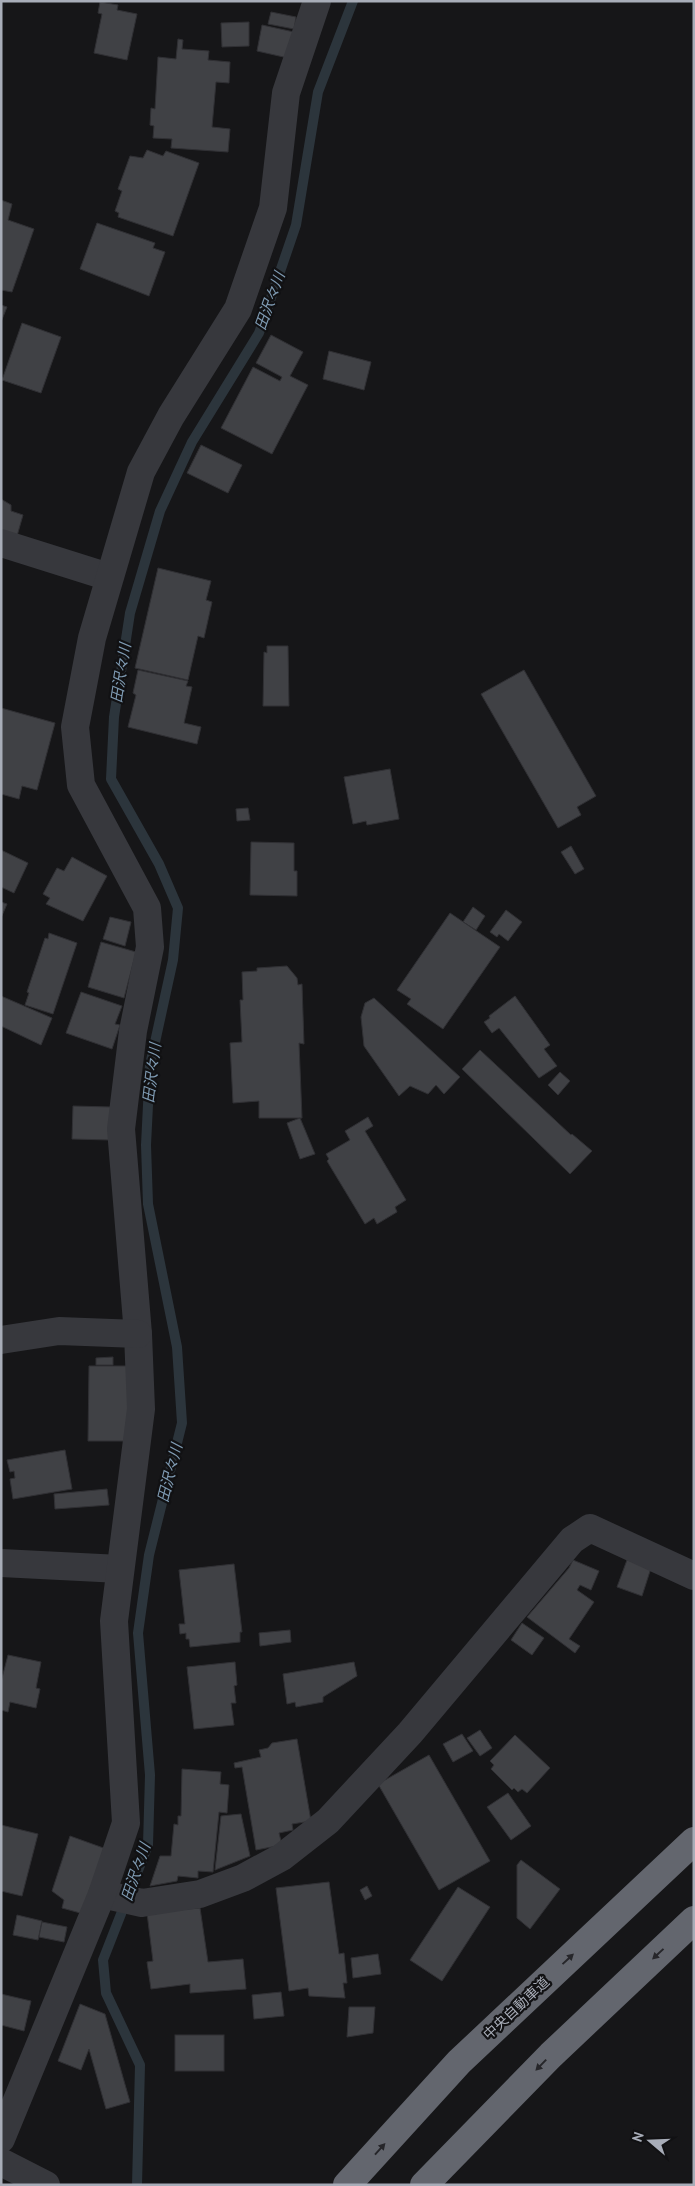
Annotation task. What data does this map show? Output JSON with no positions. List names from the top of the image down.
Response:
{
  "streets": {
    "highway": ["中央自動車道"]
  },
  "water": ["田沢々川"],
  "north": "left"
}
